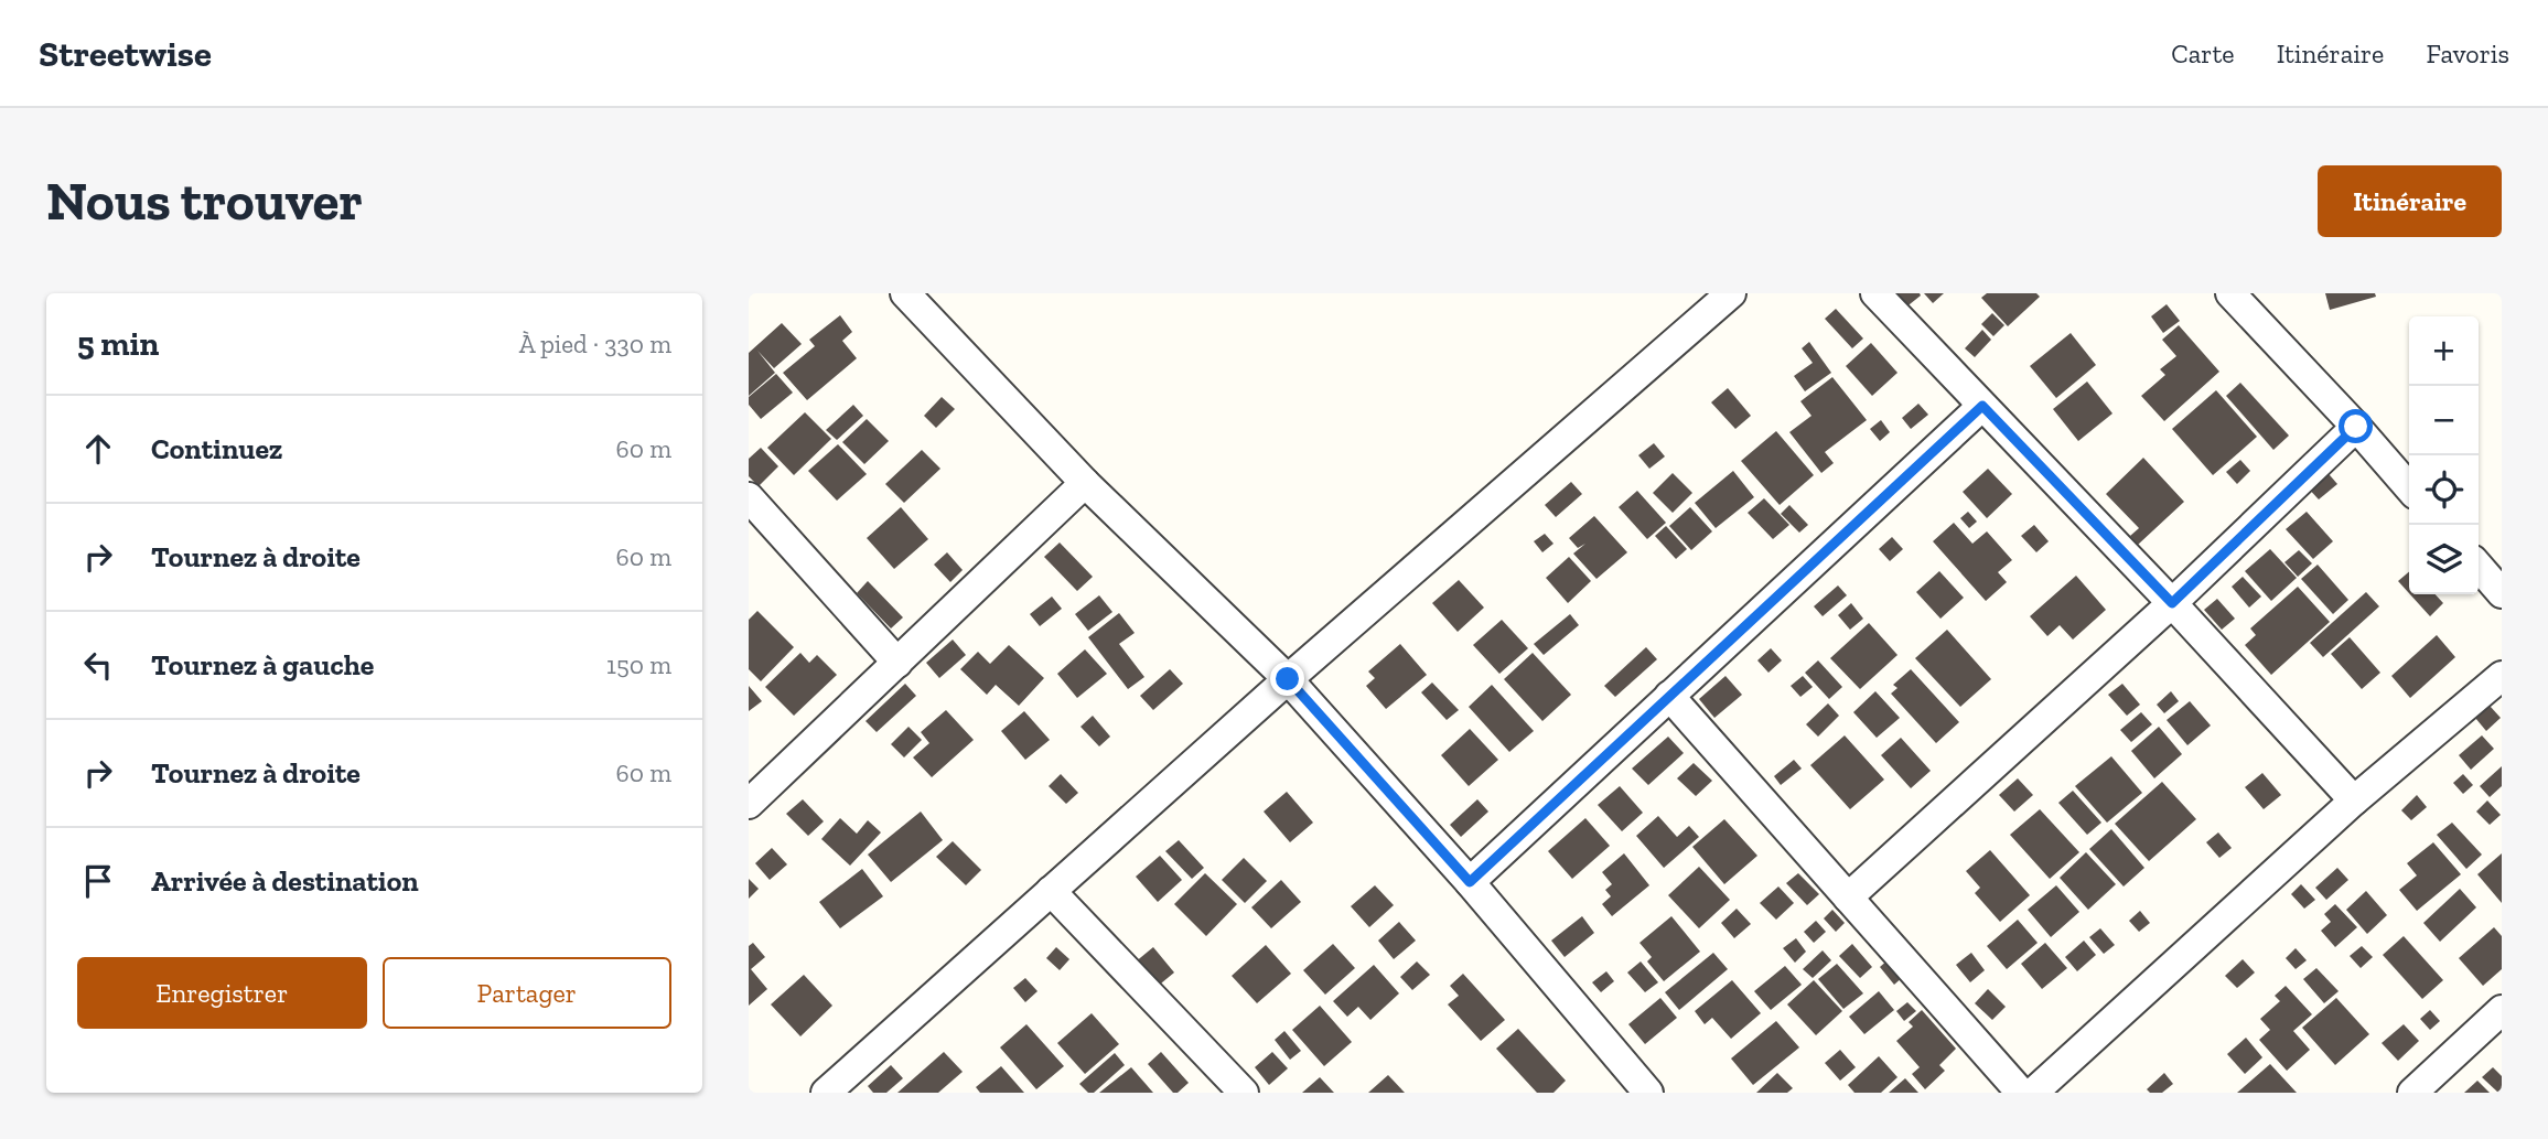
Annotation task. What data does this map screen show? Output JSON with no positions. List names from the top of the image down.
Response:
{
  "page": {
    "header": "Streetwise",
    "nav": ["Carte", "Itinéraire", "Favoris"],
    "buttons": [
      "Itinéraire",
      ["Enregistrer", "Partager"]
    ],
    "title": "Nous trouver",
    "heading": ["5 min", "À pied · 330 m"],
    "map_buttons": ["+", "−"],
    "list": [
      ["Continuez", "60 m"],
      ["Tournez à droite", "60 m"],
      ["Tournez à gauche", "150 m"],
      ["Tournez à droite", "60 m"],
      "Arrivée à destination"
    ]
  }
}
